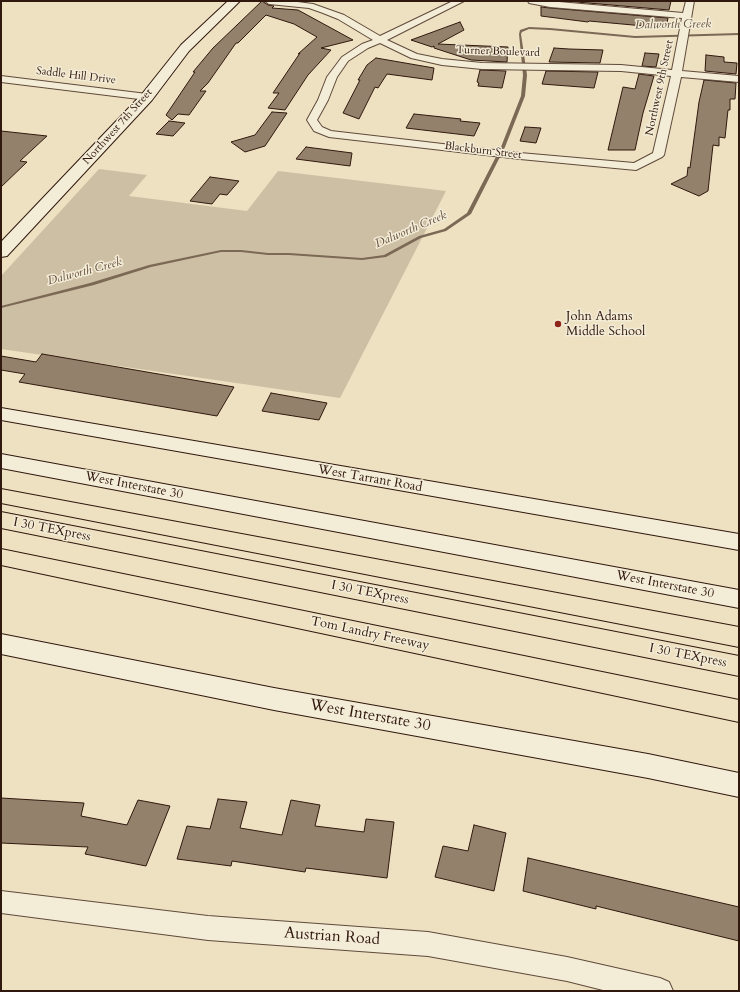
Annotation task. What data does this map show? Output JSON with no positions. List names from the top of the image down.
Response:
{
  "streets": {
    "highway": ["I 30 TEXpress", "Tom Landry Freeway"],
    "street": [
      "Turner Boulevard",
      "Saddle Hill Drive",
      "Northwest 9th Street",
      "Northwest 7th Street",
      "Blackburn Street",
      "West Tarrant Road",
      "West Interstate 30",
      "Austrian Road"
    ]
  },
  "crossings": [
    ["Turner Boulevard", "Northwest 9th Street"],
    ["Turner Boulevard", "Blackburn Street"],
    ["Saddle Hill Drive", "Northwest 7th Street"],
    ["Northwest 9th Street", "Blackburn Street"]
  ],
  "water": ["Dalworth Creek"],
  "places": ["John Adams Middle School"]
}
